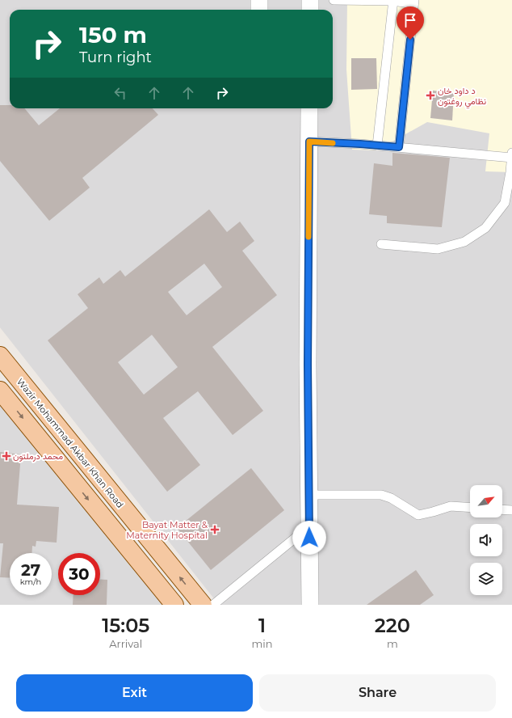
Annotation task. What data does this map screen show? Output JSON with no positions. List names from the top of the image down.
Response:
{
  "streets": {
    "main road": ["Wazir Mohammad Akbar Khan Road"]
  },
  "places": {
    "health": ["د داود خان نظامي روغتون", "محمد درملتون", "Bayat Matter & Maternity Hospital"]
  },
  "north": "top right",
  "page": {
    "turn": ["150 m", "Turn right"],
    "speed": "27 km/h",
    "limit": "30",
    "eta": [
      "15:05",
      "Arrival",
      "1",
      "min",
      "220",
      "m"
    ],
    "buttons": ["Exit", "Share"]
  }
}
